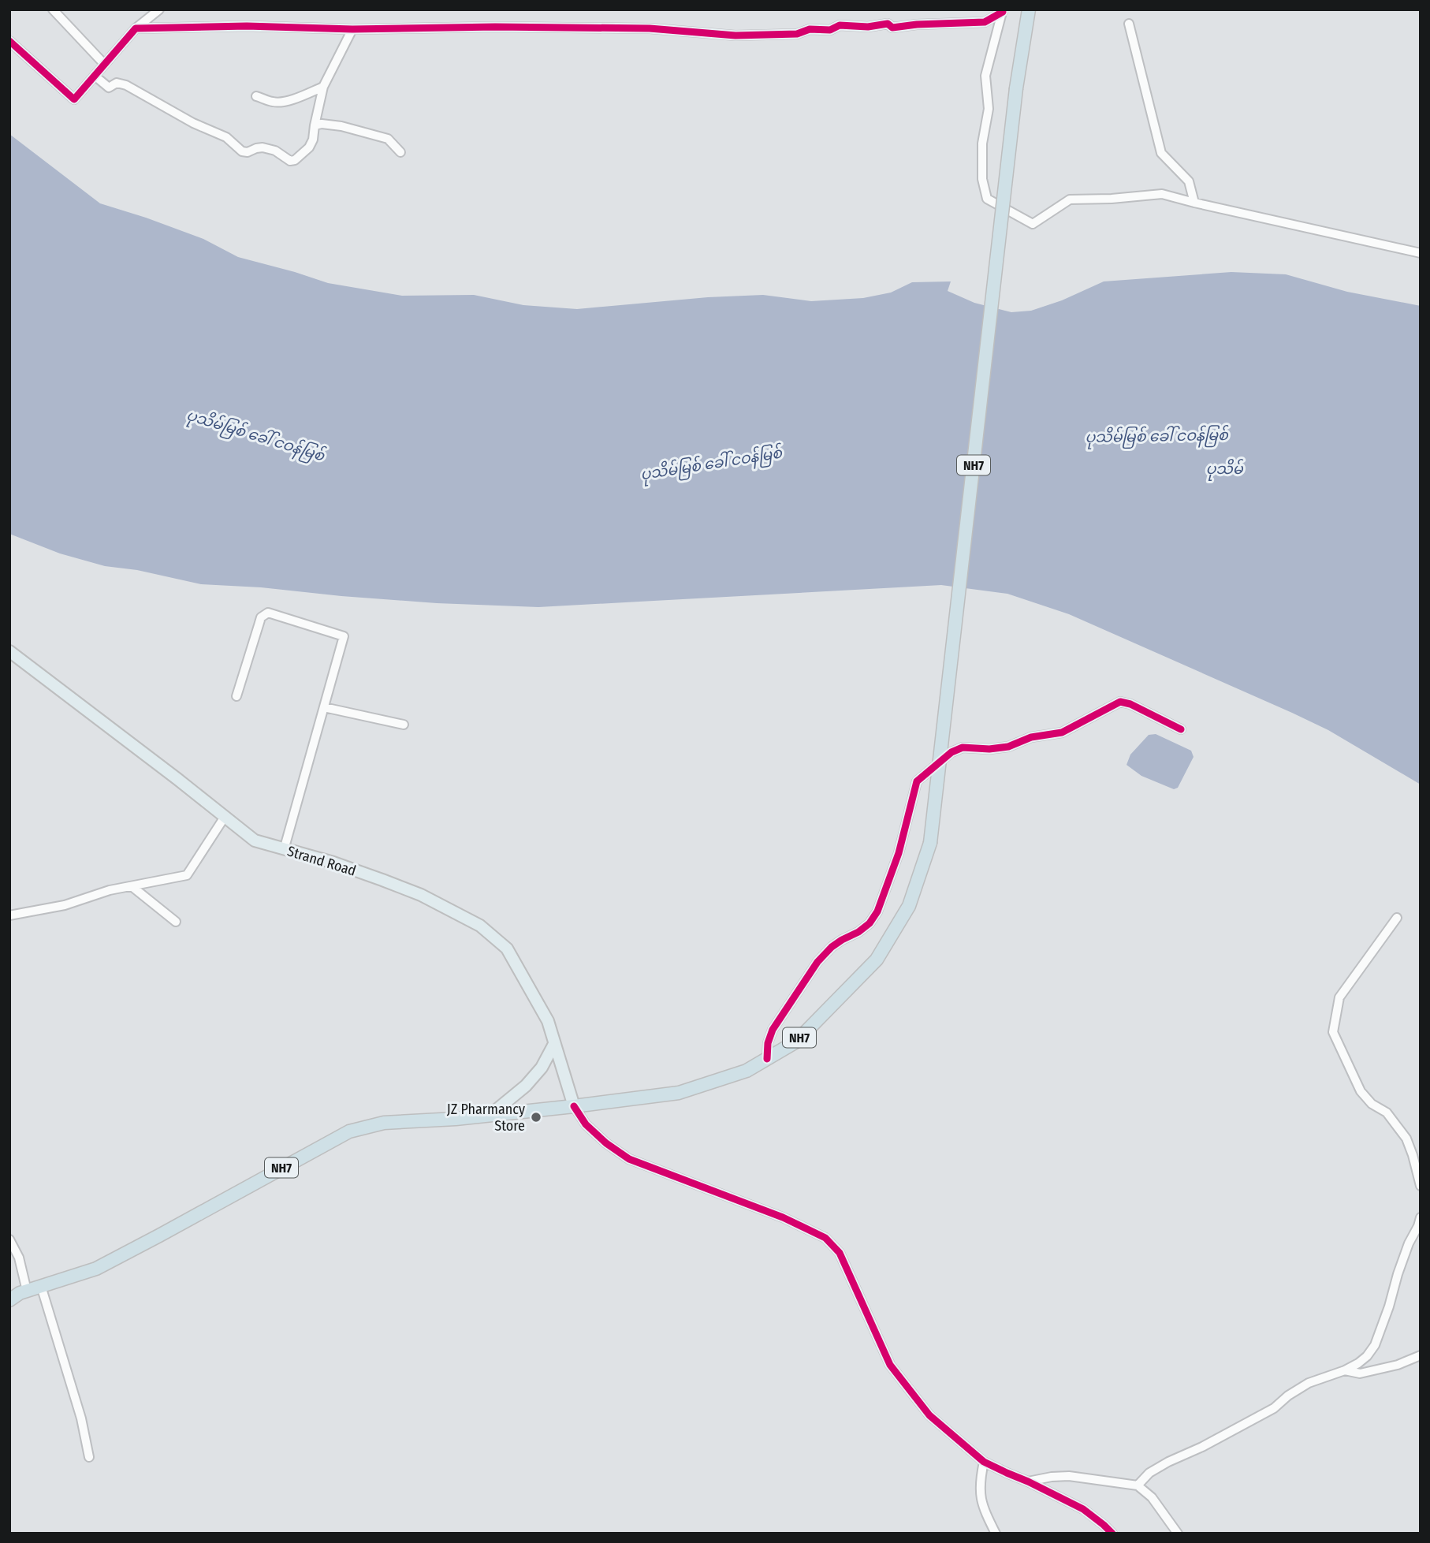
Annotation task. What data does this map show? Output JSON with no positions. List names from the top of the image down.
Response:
{
  "streets": {
    "highway": ["NH7"],
    "main road": ["Strand Road"]
  },
  "crossings": [
    ["NH7", "Strand Road"]
  ],
  "water": ["ပုသိမ်မြစ် ခေါ် ငဝန်မြစ်", "ပုသိမ်"],
  "places": ["JZ Pharmancy Store"]
}
